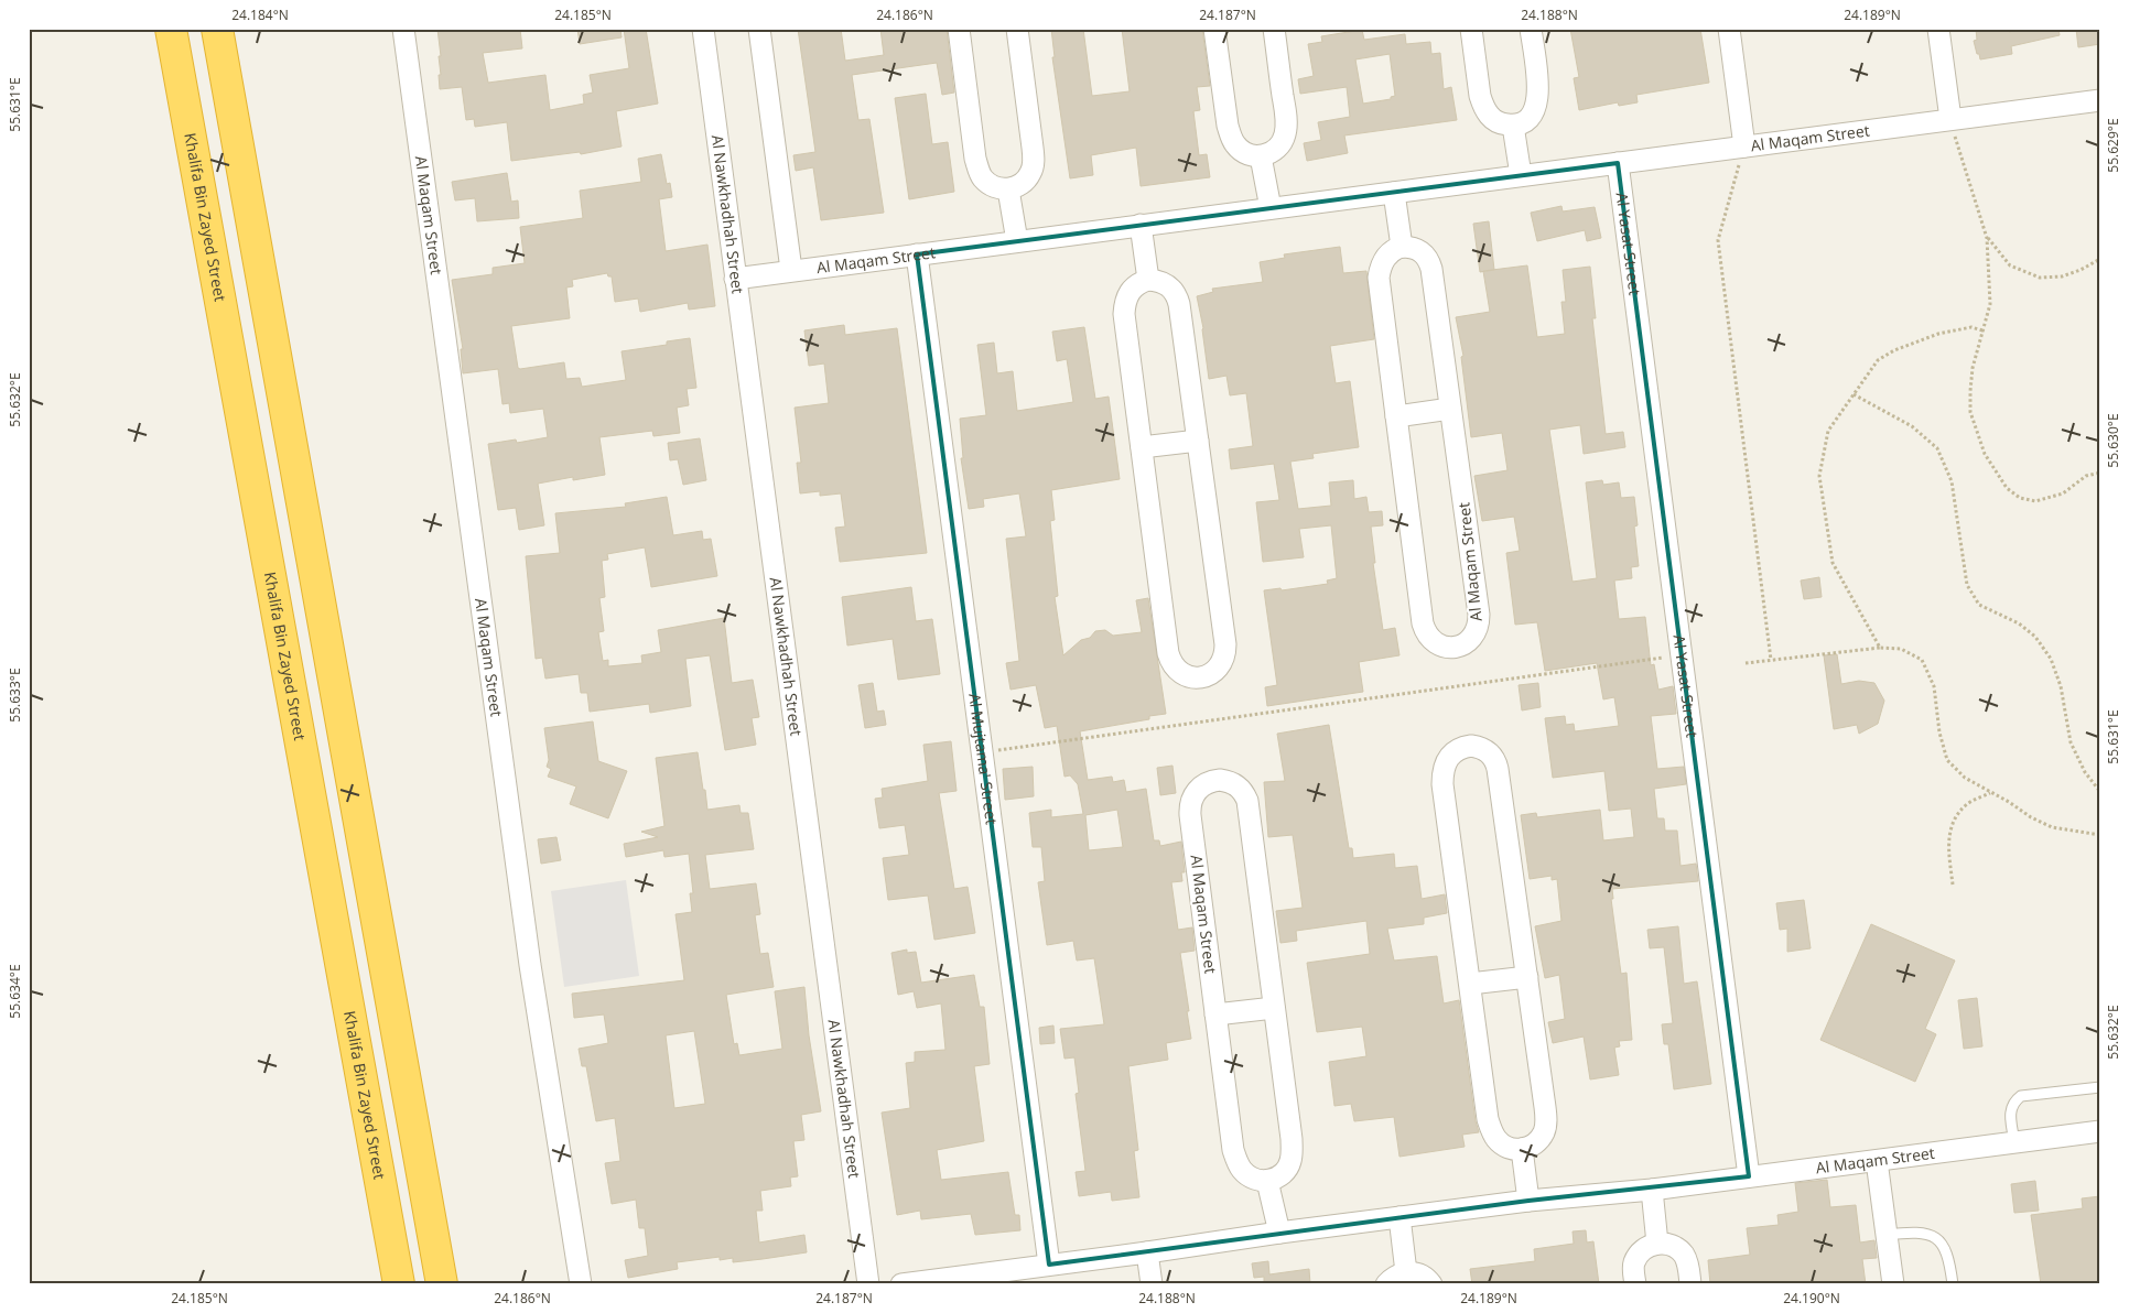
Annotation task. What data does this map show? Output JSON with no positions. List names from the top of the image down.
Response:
{
  "streets": {
    "highway": ["Khalifa Bin Zayed Street"],
    "street": [
      "Al Maqam Street",
      "Al Nawkhadhah Street",
      "Al Yasat Street",
      "Al Mujtama' Street"
    ]
  },
  "crossings": [
    ["Al Maqam Street", "Al Nawkhadhah Street"],
    ["Al Maqam Street", "Al Yasat Street"],
    ["Al Maqam Street", "Al Mujtama' Street"]
  ],
  "coordinates": [
    "24.184°N",
    "24.185°N",
    "24.186°N",
    "24.187°N",
    "24.188°N",
    "24.189°N",
    "55.631°E",
    "55.629°E",
    "55.632°E",
    "55.630°E",
    "55.633°E",
    "55.634°E",
    "24.190°N"
  ]
}
